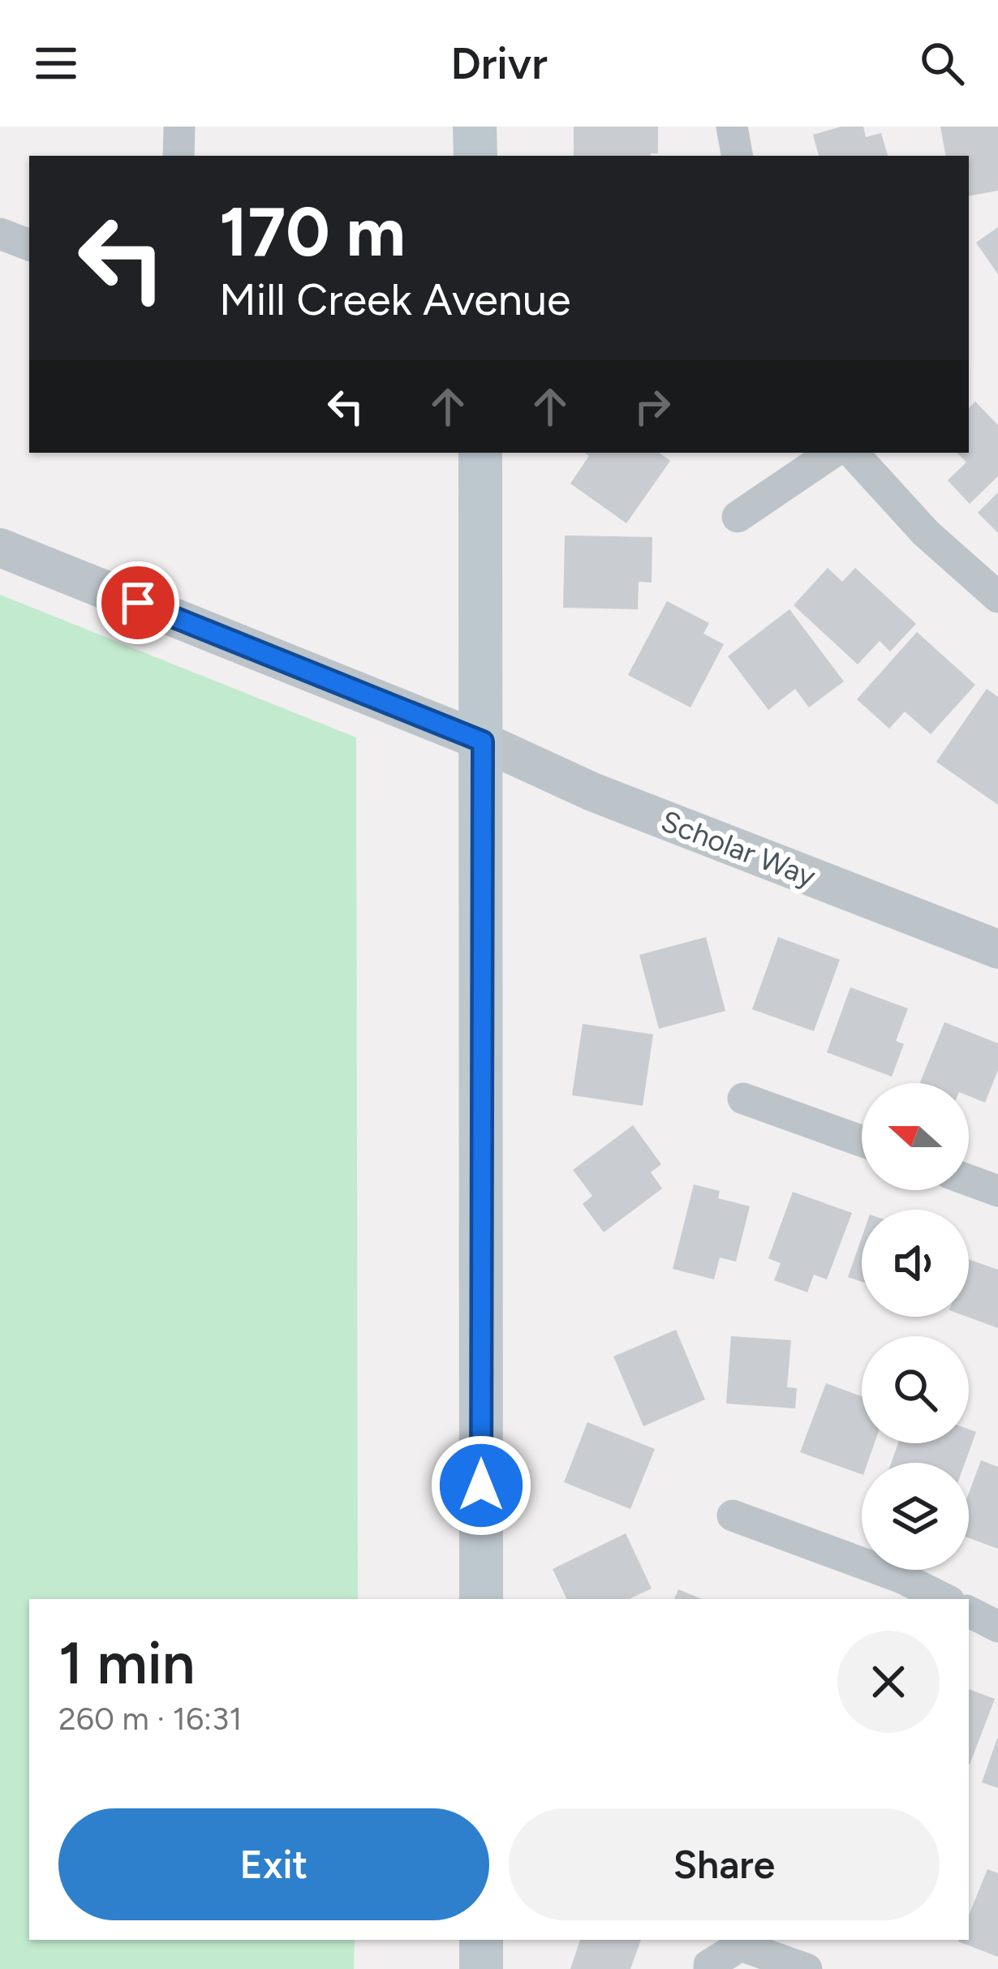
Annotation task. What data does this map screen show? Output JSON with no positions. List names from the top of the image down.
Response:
{
  "streets": {
    "street": ["Scholar Way"]
  },
  "north": "left",
  "page": {
    "header": "Drivr",
    "turn": ["170 m", "Mill Creek Avenue"],
    "heading": ["1 min", "260 m · 16:31"],
    "buttons": ["Exit", "Share"]
  }
}
